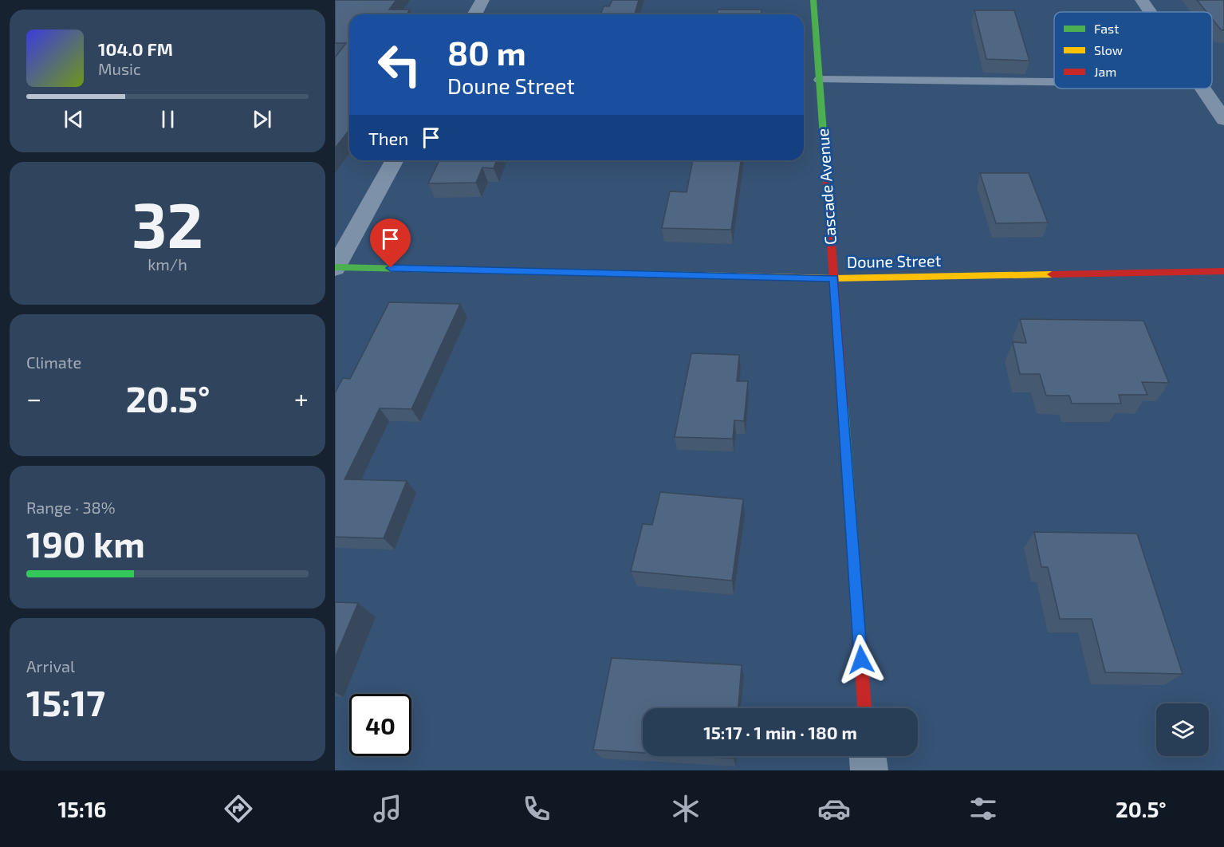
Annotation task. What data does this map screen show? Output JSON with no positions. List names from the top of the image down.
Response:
{
  "streets": {
    "street": ["Cascade Avenue", "Doune Street"]
  },
  "crossings": [
    ["Cascade Avenue", "Doune Street"]
  ],
  "legend": ["Fast", "Slow", "Jam"],
  "page": {
    "turn": ["80 m", "Doune Street"],
    "song": ["104.0 FM", "Music"],
    "then": "Then",
    "tile": [
      ["32", "km/h"],
      "Climate",
      ["Range · 38%", "190 km"],
      ["Arrival", "15:17"]
    ],
    "heat": ["−", "20.5°", "+"],
    "limit": "40",
    "trip": "15:17 · 1 min · 180 m",
    "tabs": ["15:16", "20.5°"]
  }
}
